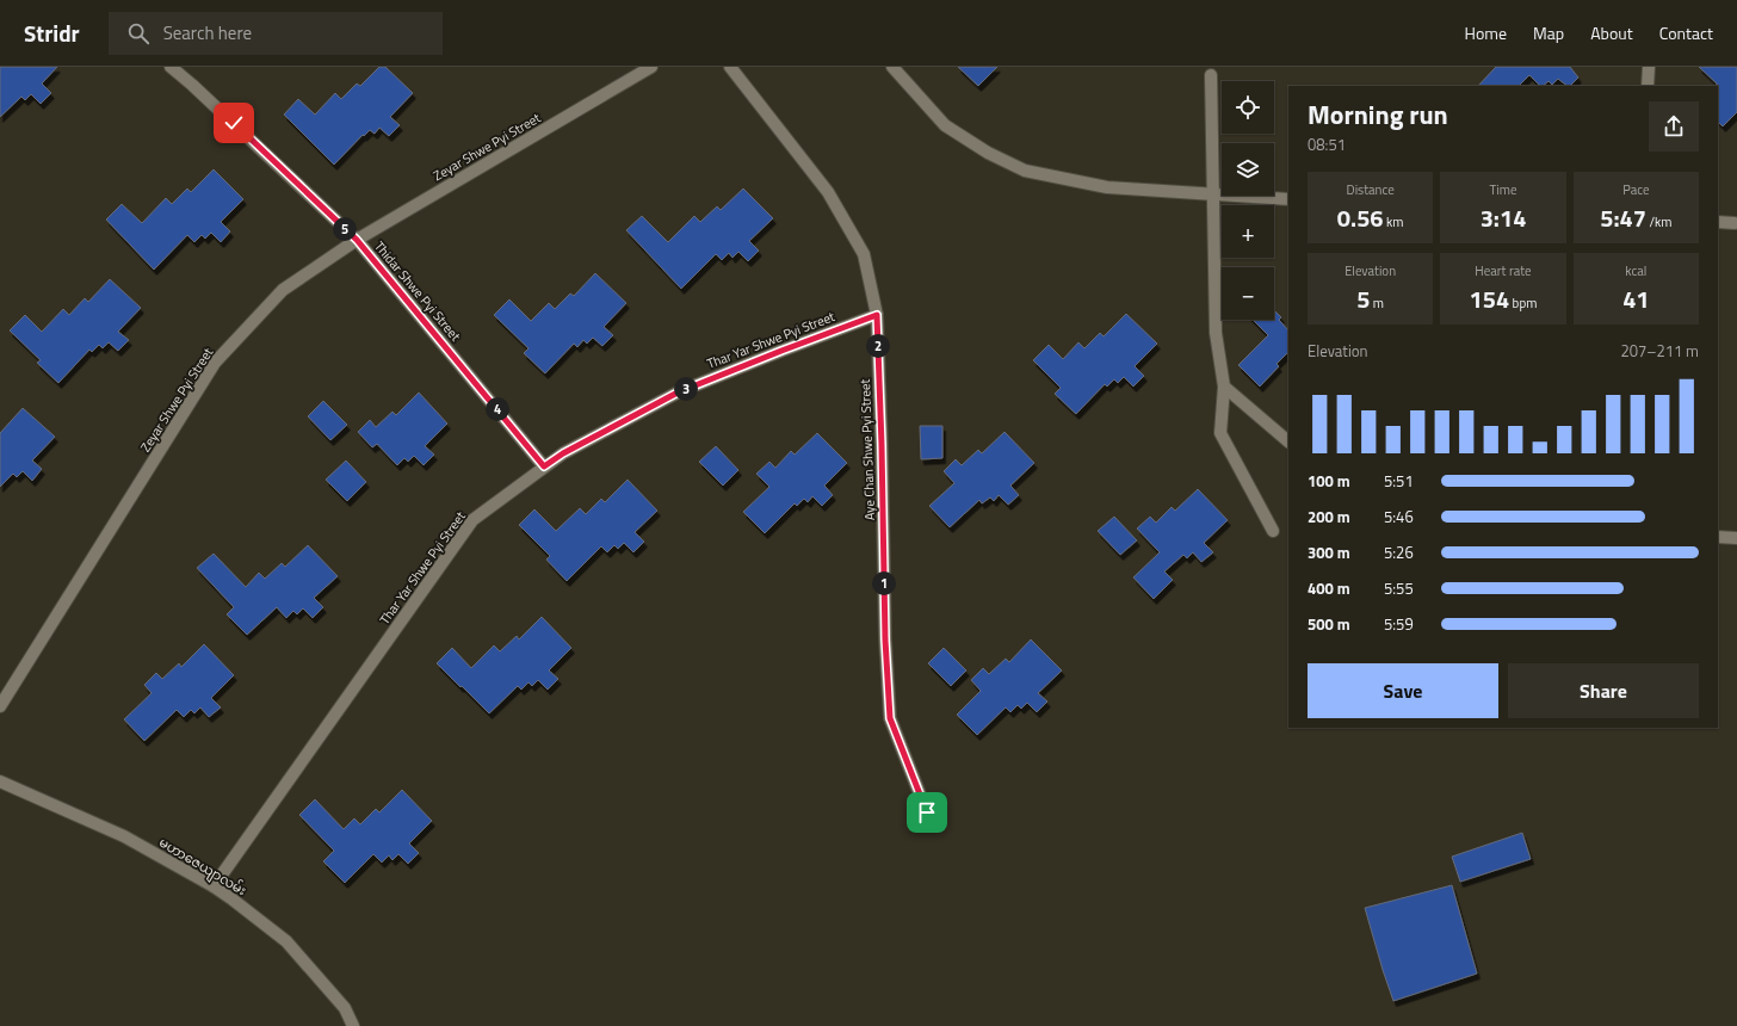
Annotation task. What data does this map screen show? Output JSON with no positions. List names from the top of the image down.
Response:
{
  "streets": {
    "street": [
      "Zeyar Shwe Pyi Street",
      "Thidar Shwe Pyi Street",
      "Thar Yar Shwe Pyi Street",
      "Aye Chan Shwe Pyi Street",
      "မဟာဇေယျာလမ်း"
    ]
  },
  "crossings": [
    ["Zeyar Shwe Pyi Street", "Thidar Shwe Pyi Street"],
    ["Thidar Shwe Pyi Street", "Thar Yar Shwe Pyi Street"],
    ["Thar Yar Shwe Pyi Street", "Aye Chan Shwe Pyi Street"],
    ["Thar Yar Shwe Pyi Street", "မဟာဇေယျာလမ်း"]
  ],
  "page": {
    "header": "Stridr",
    "search": "Search here",
    "nav": [
      "Home",
      "Map",
      "About",
      "Contact"
    ],
    "map_buttons": ["+", "−"],
    "heading": ["Morning run", "08:51"],
    "stats": [
      ["Distance", "0.56 km"],
      ["Time", "3:14"],
      ["Pace", "5:47 /km"],
      ["Elevation", "5 m"],
      ["Heart rate", "154 bpm"],
      ["kcal", "41"]
    ],
    "pins": [
      "5",
      "2",
      "3",
      "4",
      "1"
    ],
    "chart": ["Elevation", "207–211 m"],
    "list": [
      {
        "name": "100 m",
        "note": "5:51"
      },
      {
        "name": "200 m",
        "note": "5:46"
      },
      {
        "name": "300 m",
        "note": "5:26"
      },
      {
        "name": "400 m",
        "note": "5:55"
      },
      {
        "name": "500 m",
        "note": "5:59"
      }
    ],
    "buttons": ["Save", "Share"]
  }
}
